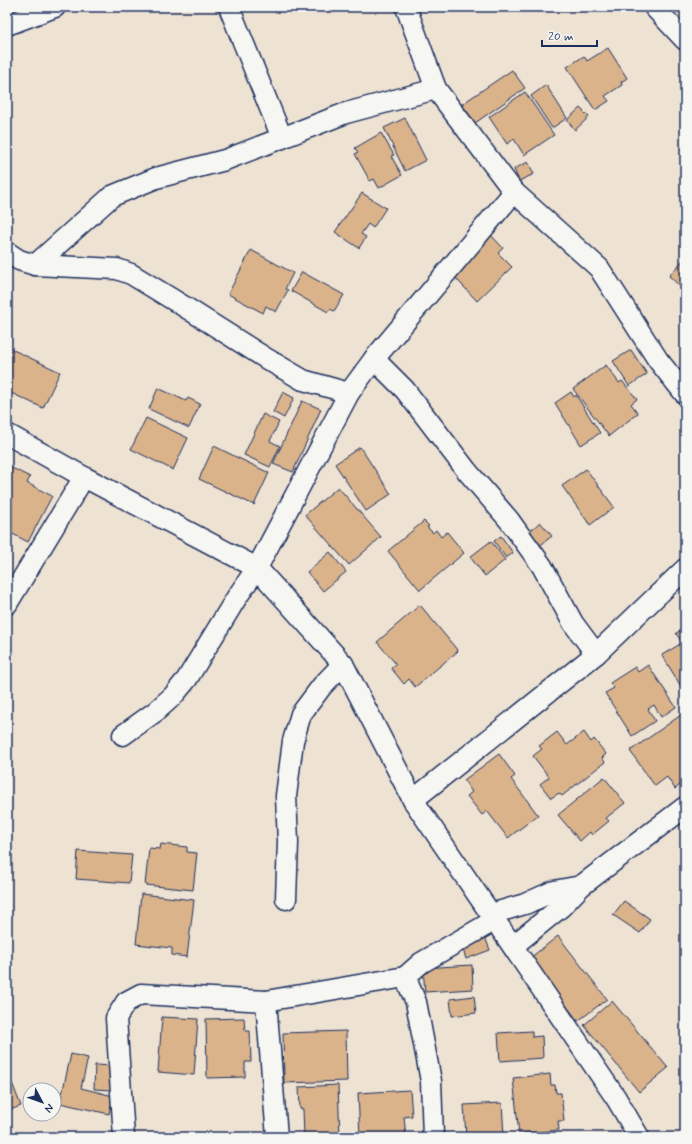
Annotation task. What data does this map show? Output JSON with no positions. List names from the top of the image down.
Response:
{
  "scale_bar": "20 m",
  "north": "bottom right"
}
